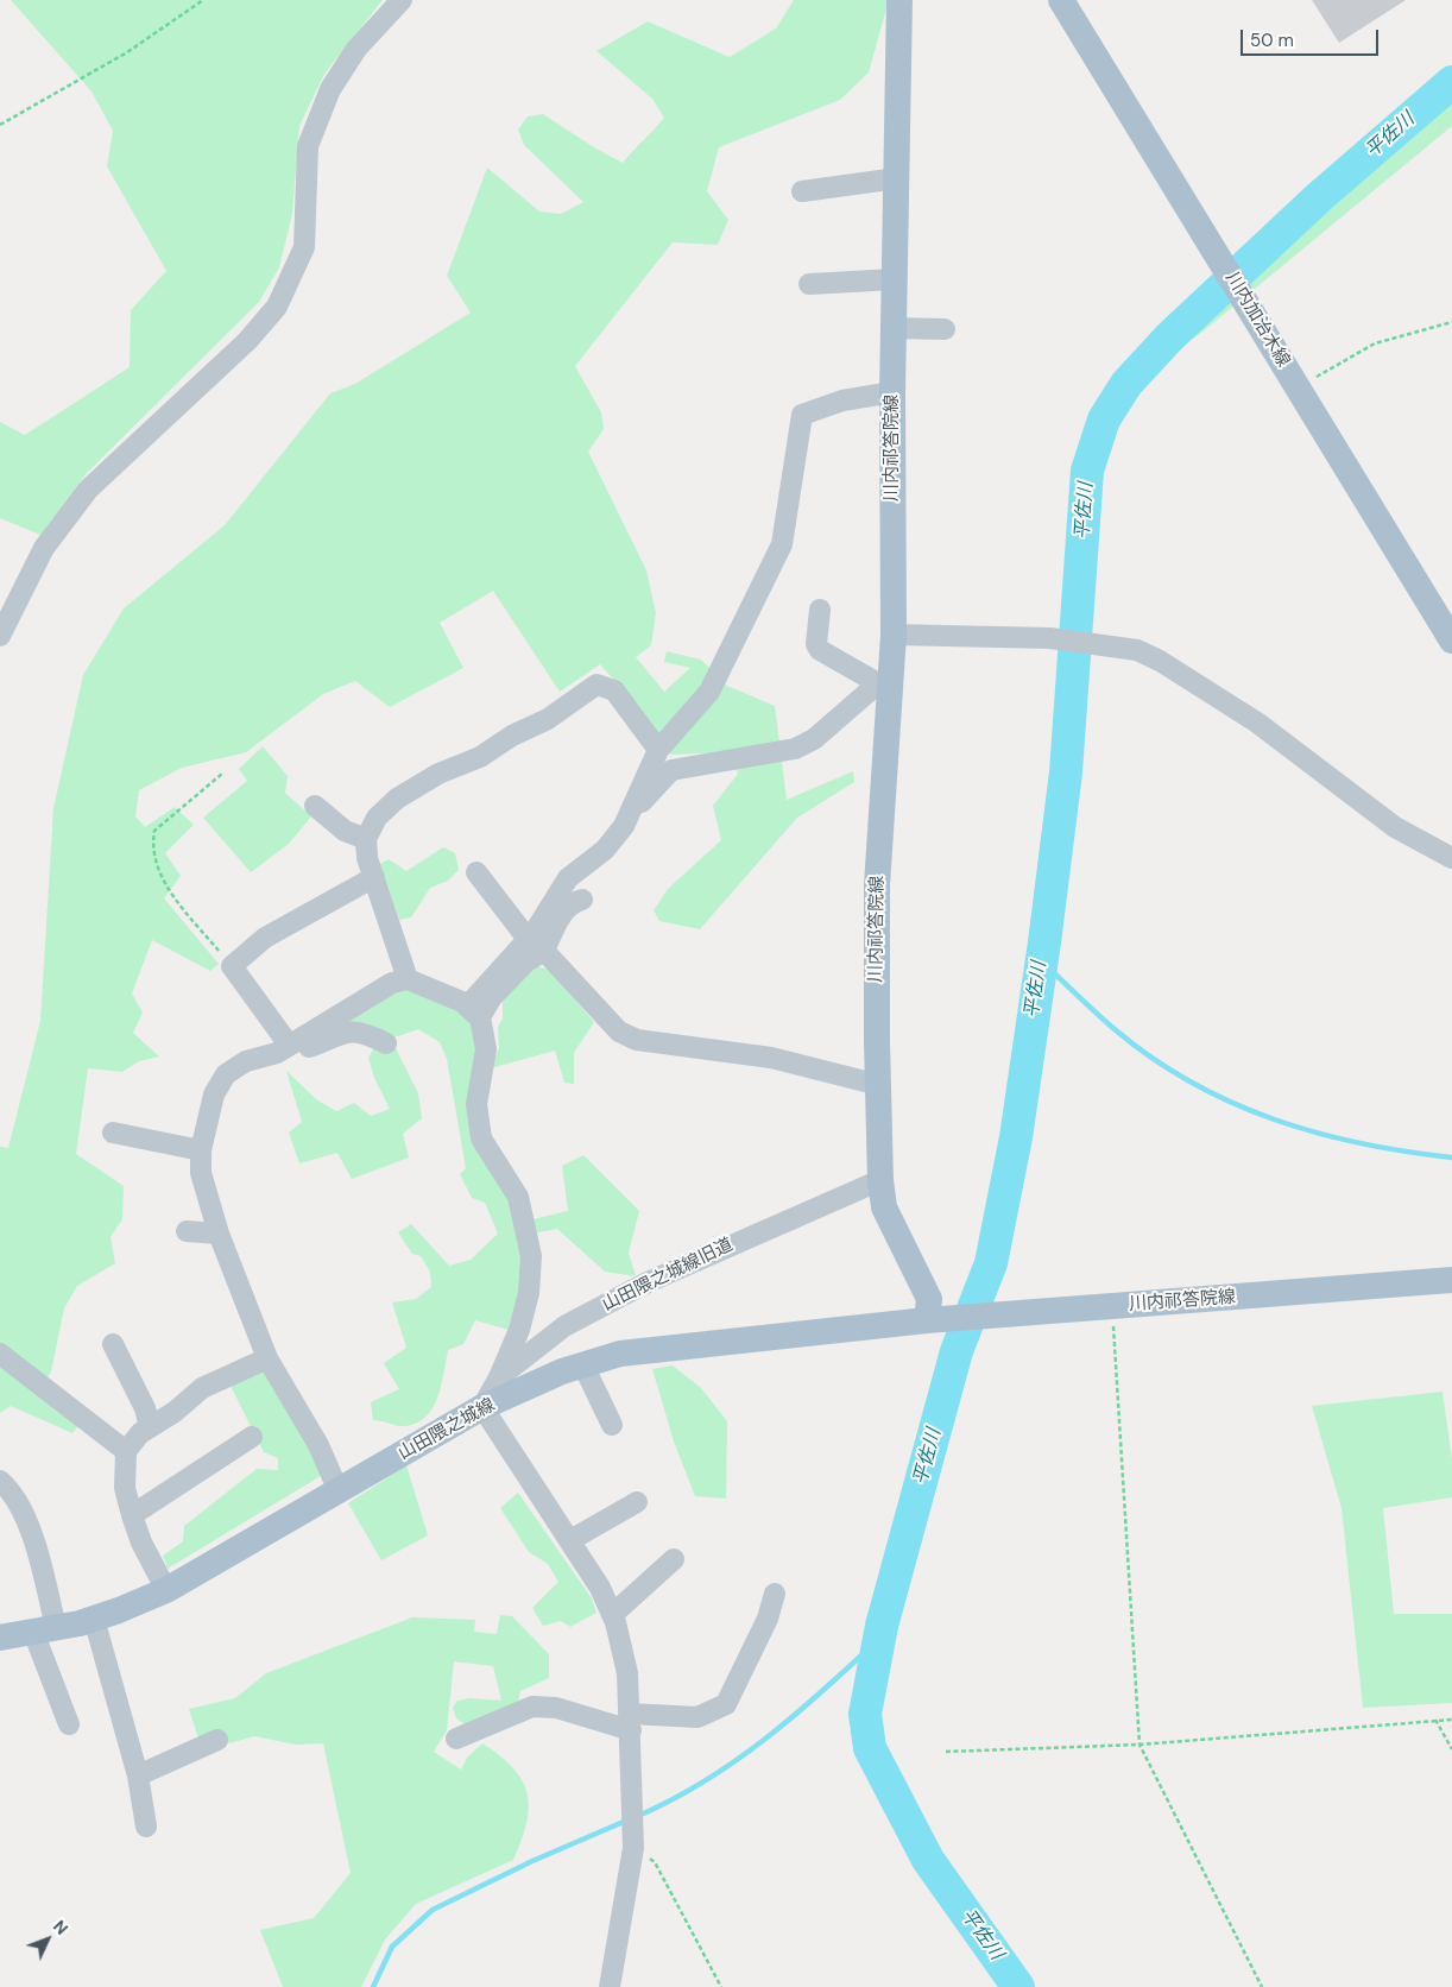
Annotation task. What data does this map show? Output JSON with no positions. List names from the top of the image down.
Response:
{
  "streets": {
    "main road": ["川内加治木線", "川内祁答院線", "山田隈之城線"],
    "street": ["山田隈之城線旧道"]
  },
  "crossings": [
    ["川内祁答院線", "山田隈之城線旧道"],
    ["川内祁答院線", "山田隈之城線"],
    ["山田隈之城線旧道", "山田隈之城線"]
  ],
  "water": ["平佐川"],
  "scale_bar": "50 m",
  "north": "top right"
}
